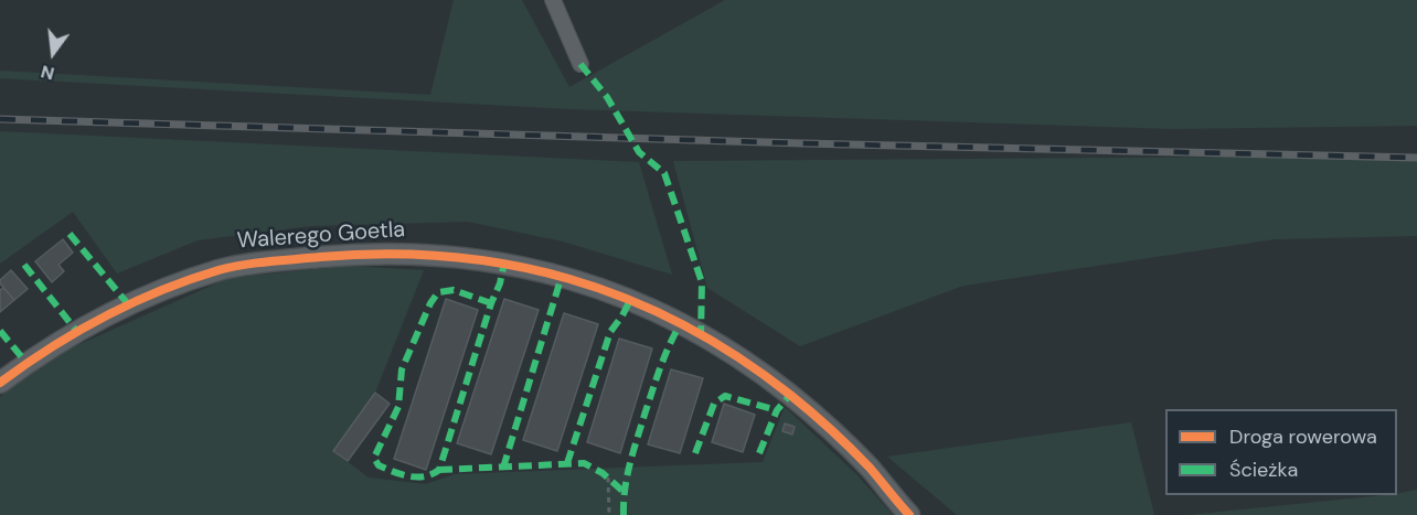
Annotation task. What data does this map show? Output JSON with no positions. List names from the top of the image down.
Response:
{
  "streets": {
    "street": ["Walerego Goetla"]
  },
  "legend": ["Droga rowerowa", "Ścieżka"],
  "north": "bottom"
}
